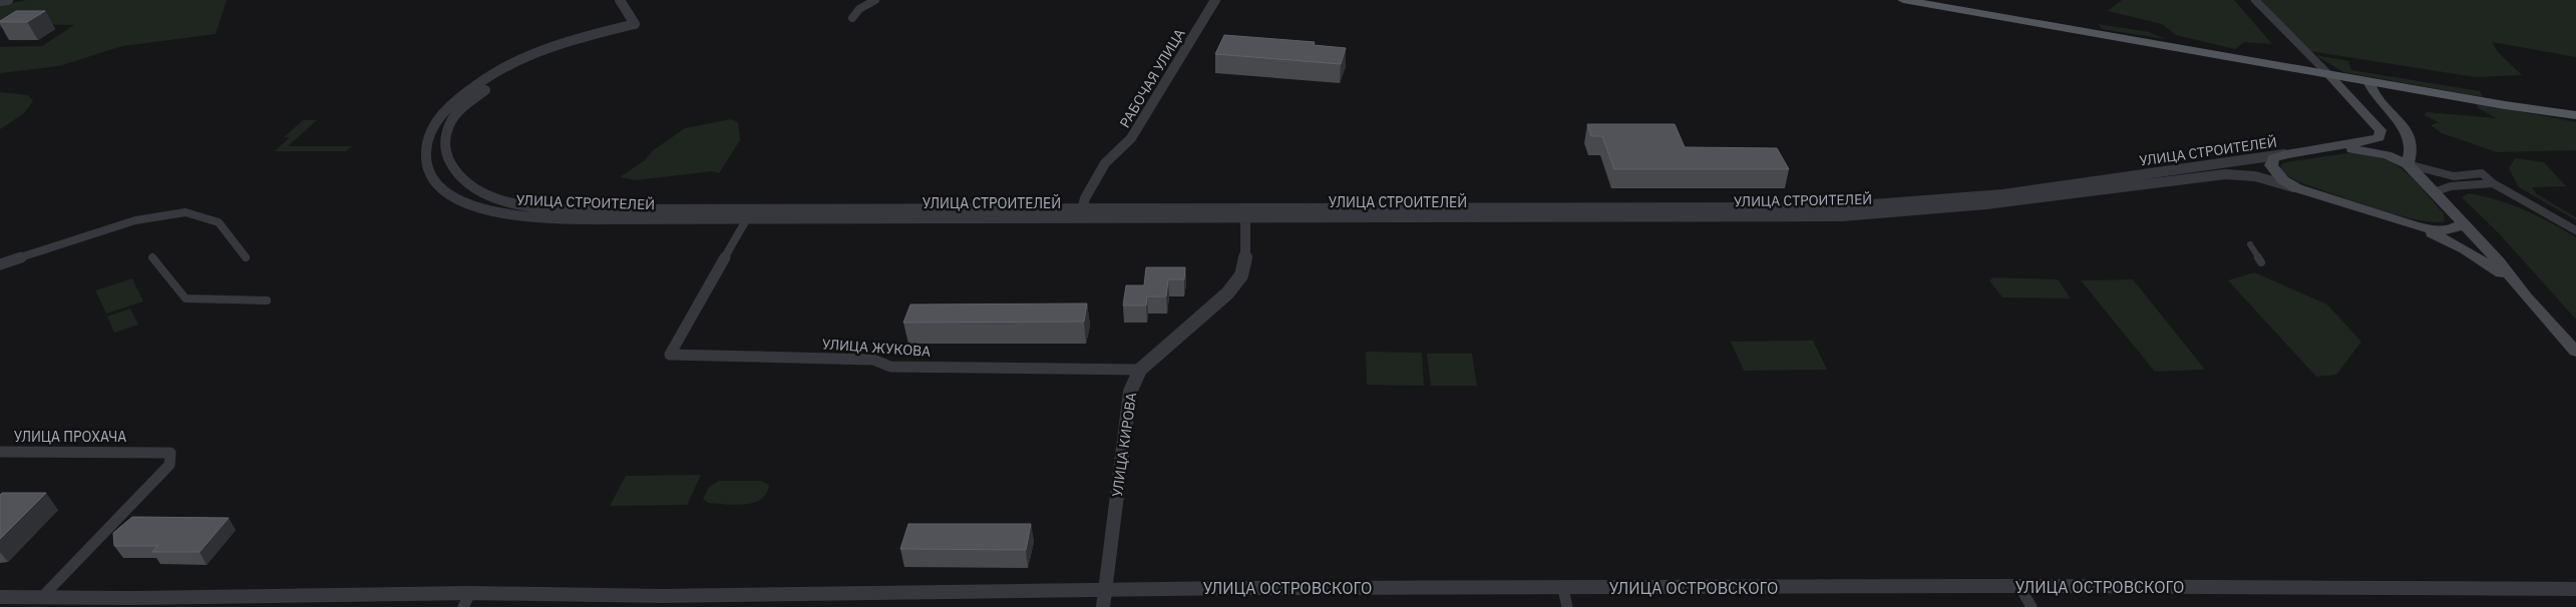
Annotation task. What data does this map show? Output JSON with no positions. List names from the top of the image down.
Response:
{
  "streets": {
    "street": [
      "РАБОЧАЯ УЛИЦА",
      "УЛИЦА СТРОИТЕЛЕЙ",
      "УЛИЦА ЖУКОВА",
      "УЛИЦА ПРОХАЧА",
      "УЛИЦА КИРОВА",
      "УЛИЦА ОСТРОВСКОГО"
    ]
  },
  "crossings": [
    ["РАБОЧАЯ УЛИЦА", "УЛИЦА СТРОИТЕЛЕЙ"],
    ["УЛИЦА СТРОИТЕЛЕЙ", "УЛИЦА ЖУКОВА"],
    ["УЛИЦА СТРОИТЕЛЕЙ", "УЛИЦА КИРОВА"],
    ["УЛИЦА ЖУКОВА", "УЛИЦА КИРОВА"],
    ["УЛИЦА ПРОХАЧА", "УЛИЦА ОСТРОВСКОГО"],
    ["УЛИЦА КИРОВА", "УЛИЦА ОСТРОВСКОГО"]
  ]
}
